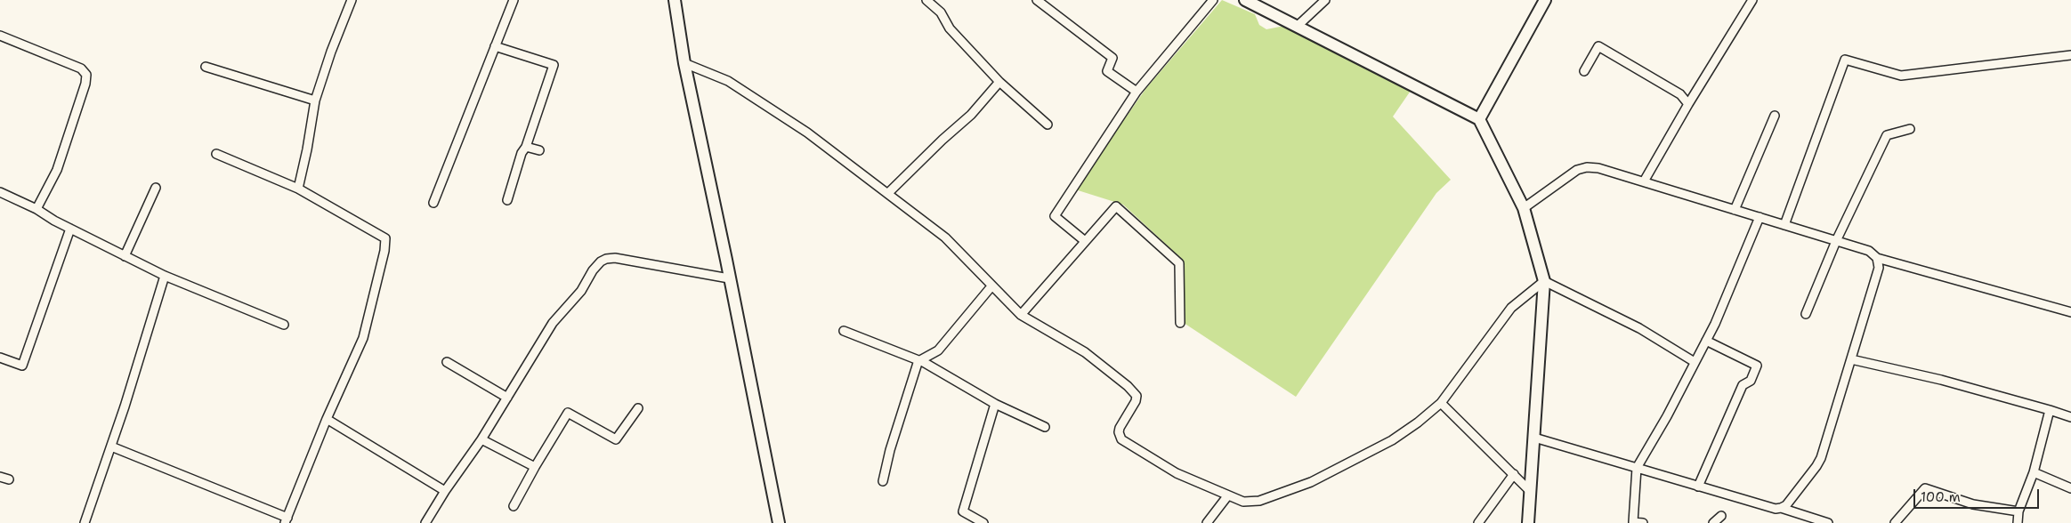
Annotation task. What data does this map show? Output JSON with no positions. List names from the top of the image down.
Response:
{
  "scale_bar": "100 m"
}
